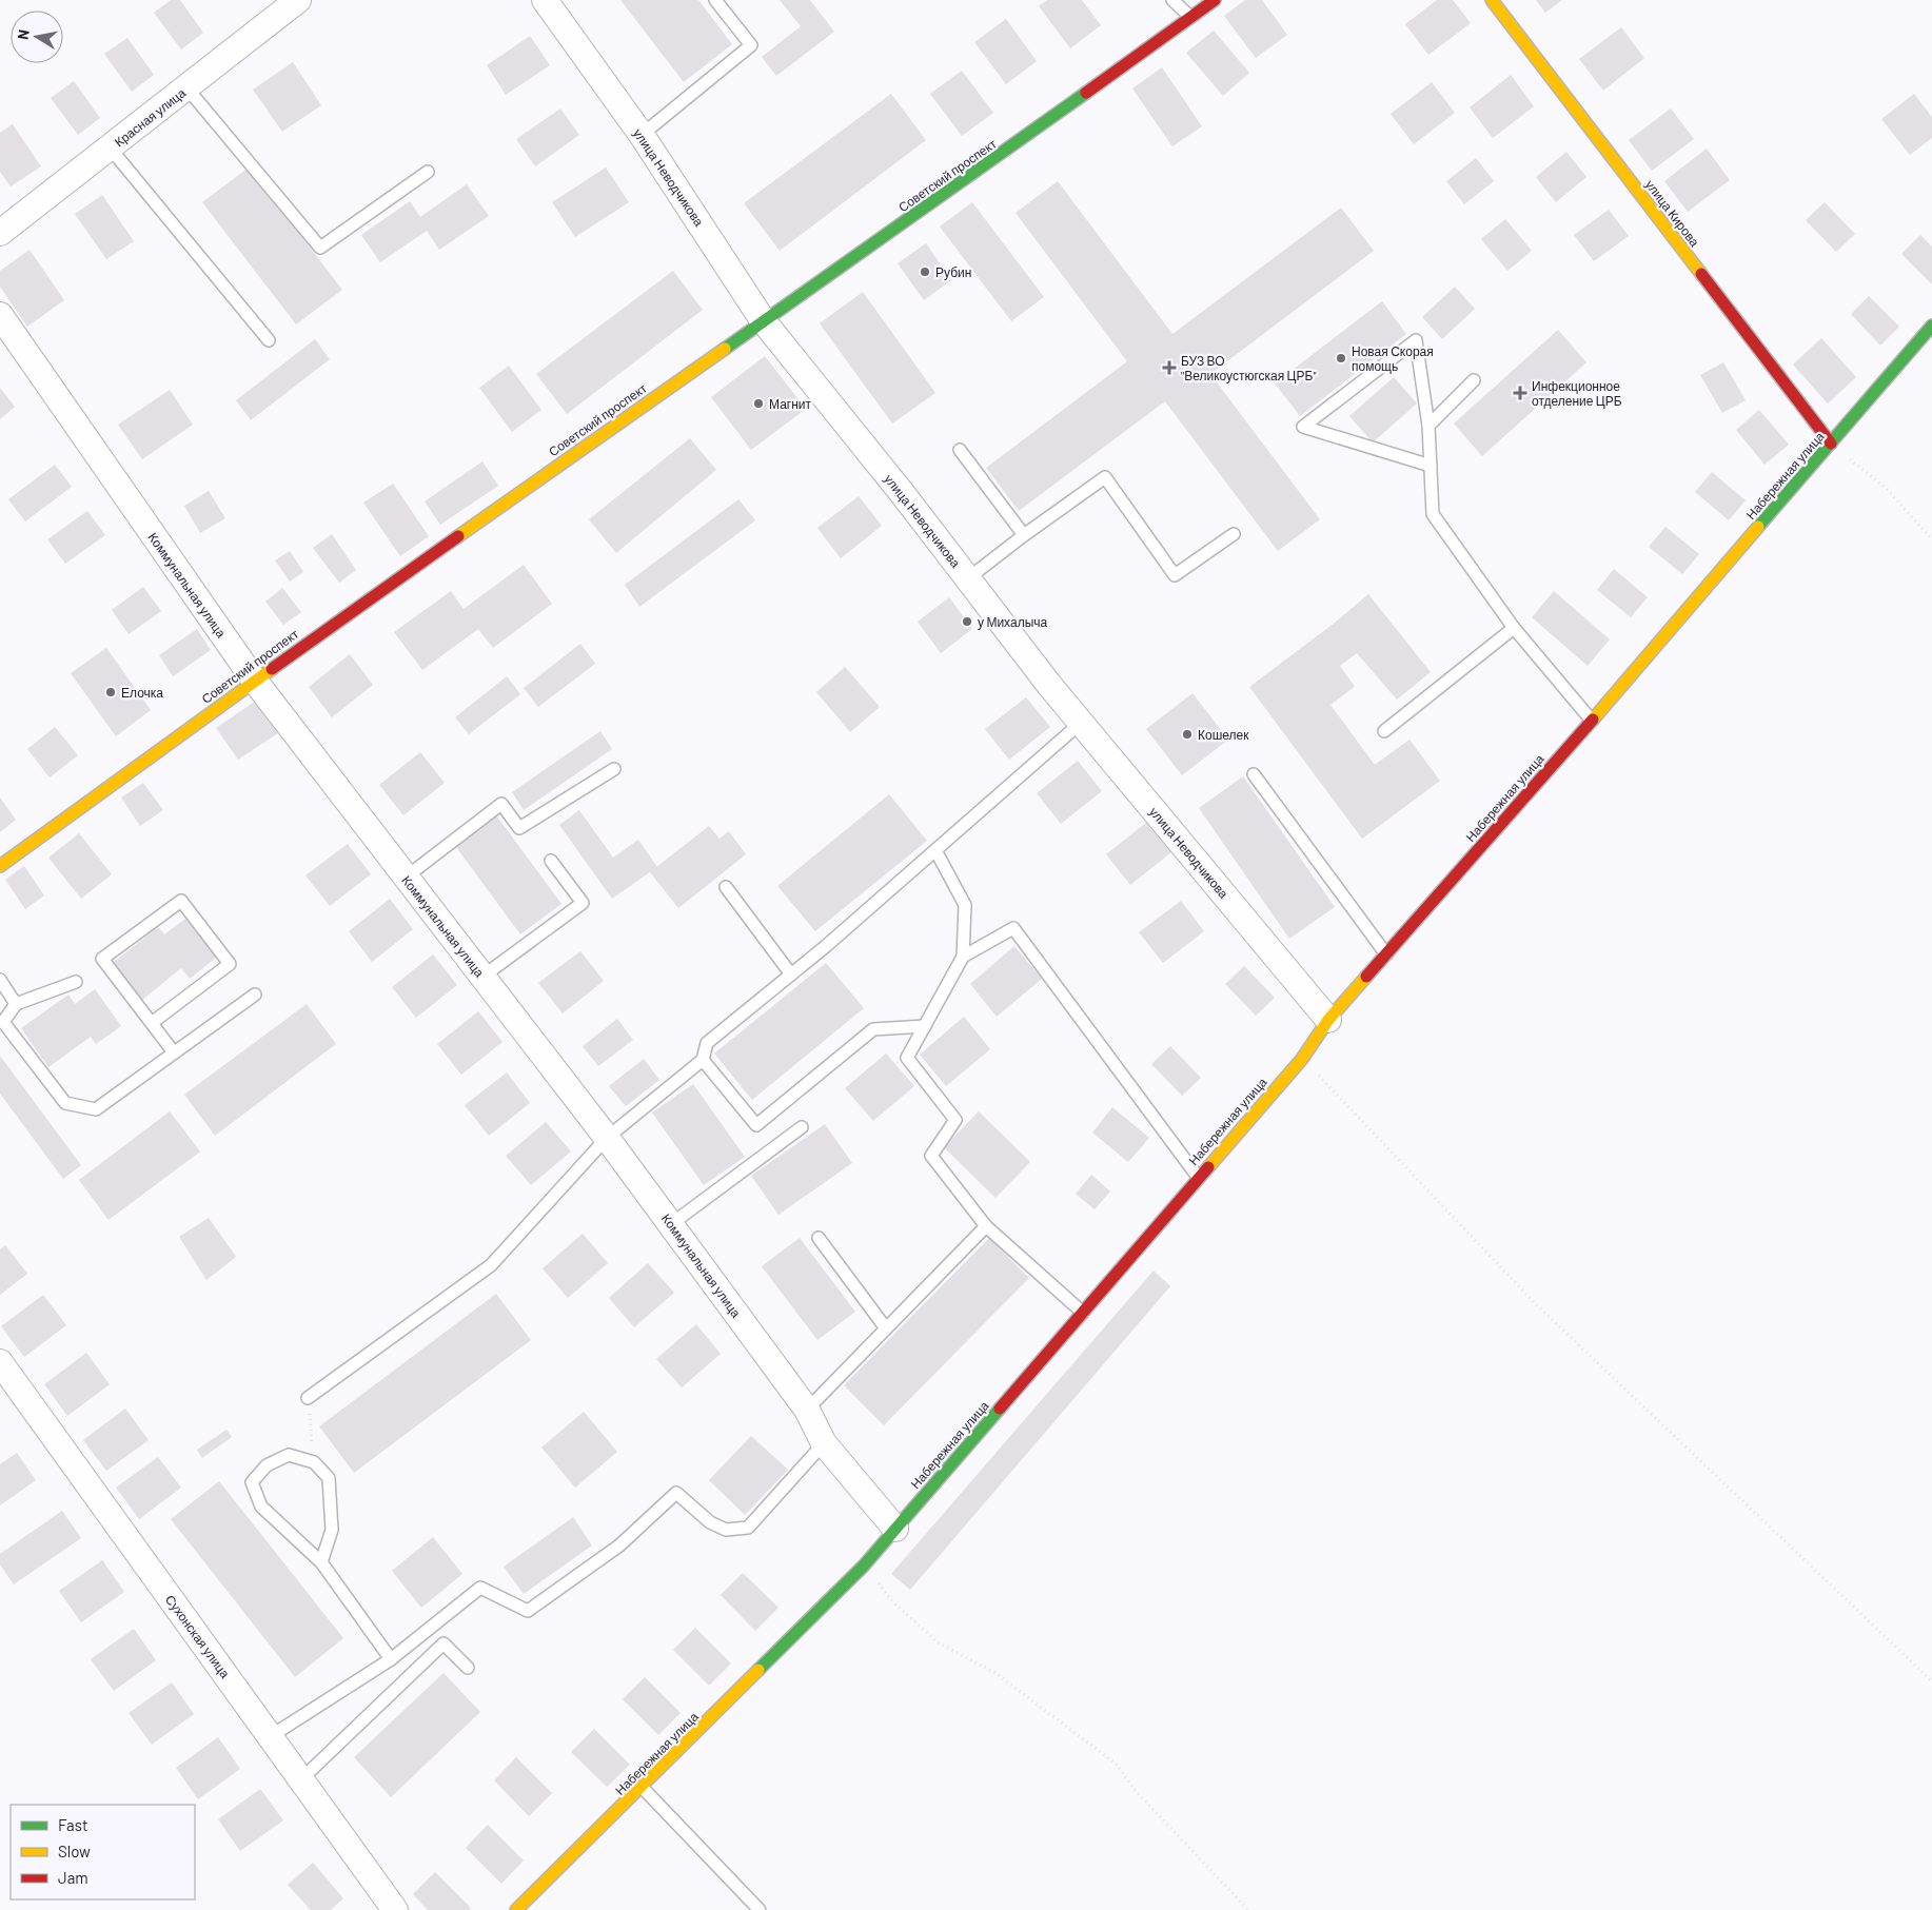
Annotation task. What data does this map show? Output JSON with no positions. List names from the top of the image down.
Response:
{
  "streets": {
    "street": [
      "Красная улица",
      "Советский проспект",
      "улица Неводчикова",
      "улица Кирова",
      "Набережная улица",
      "Коммунальная улица",
      "Сухонская улица"
    ]
  },
  "crossings": [
    ["Советский проспект", "улица Неводчикова"],
    ["Советский проспект", "Коммунальная улица"],
    ["улица Неводчикова", "Набережная улица"],
    ["улица Кирова", "Набережная улица"],
    ["Набережная улица", "Коммунальная улица"]
  ],
  "places": {
    "other": [
      "Рубин",
      "Новая Скорая помощь",
      "Магнит",
      "у Михалыча",
      "Елочка",
      "Кошелек"
    ],
    "health": ["БУЗ ВО \"Великоустюгская ЦРБ\"", "Инфекционное отделение ЦРБ"]
  },
  "legend": ["Fast", "Slow", "Jam"],
  "north": "left"
}
